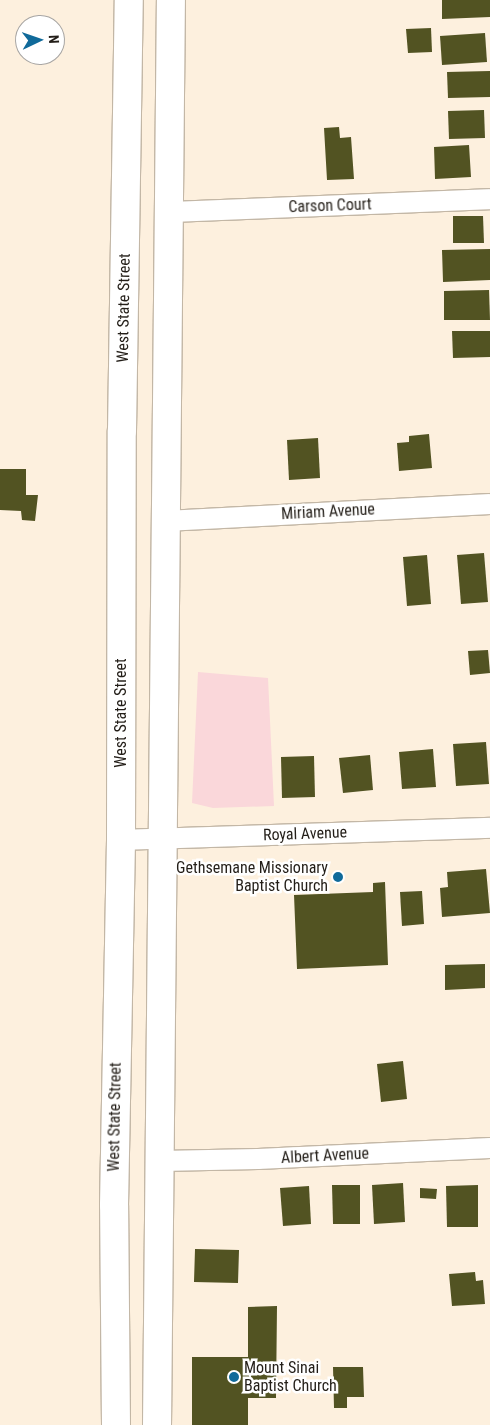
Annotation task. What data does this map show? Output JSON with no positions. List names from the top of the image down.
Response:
{
  "streets": {
    "main road": ["West State Street"],
    "street": [
      "Carson Court",
      "Miriam Avenue",
      "Royal Avenue",
      "Albert Avenue"
    ]
  },
  "crossings": [
    ["West State Street", "Royal Avenue"]
  ],
  "places": ["Gethsemane Missionary Baptist Church", "Mount Sinai Baptist Church"],
  "north": "right"
}
